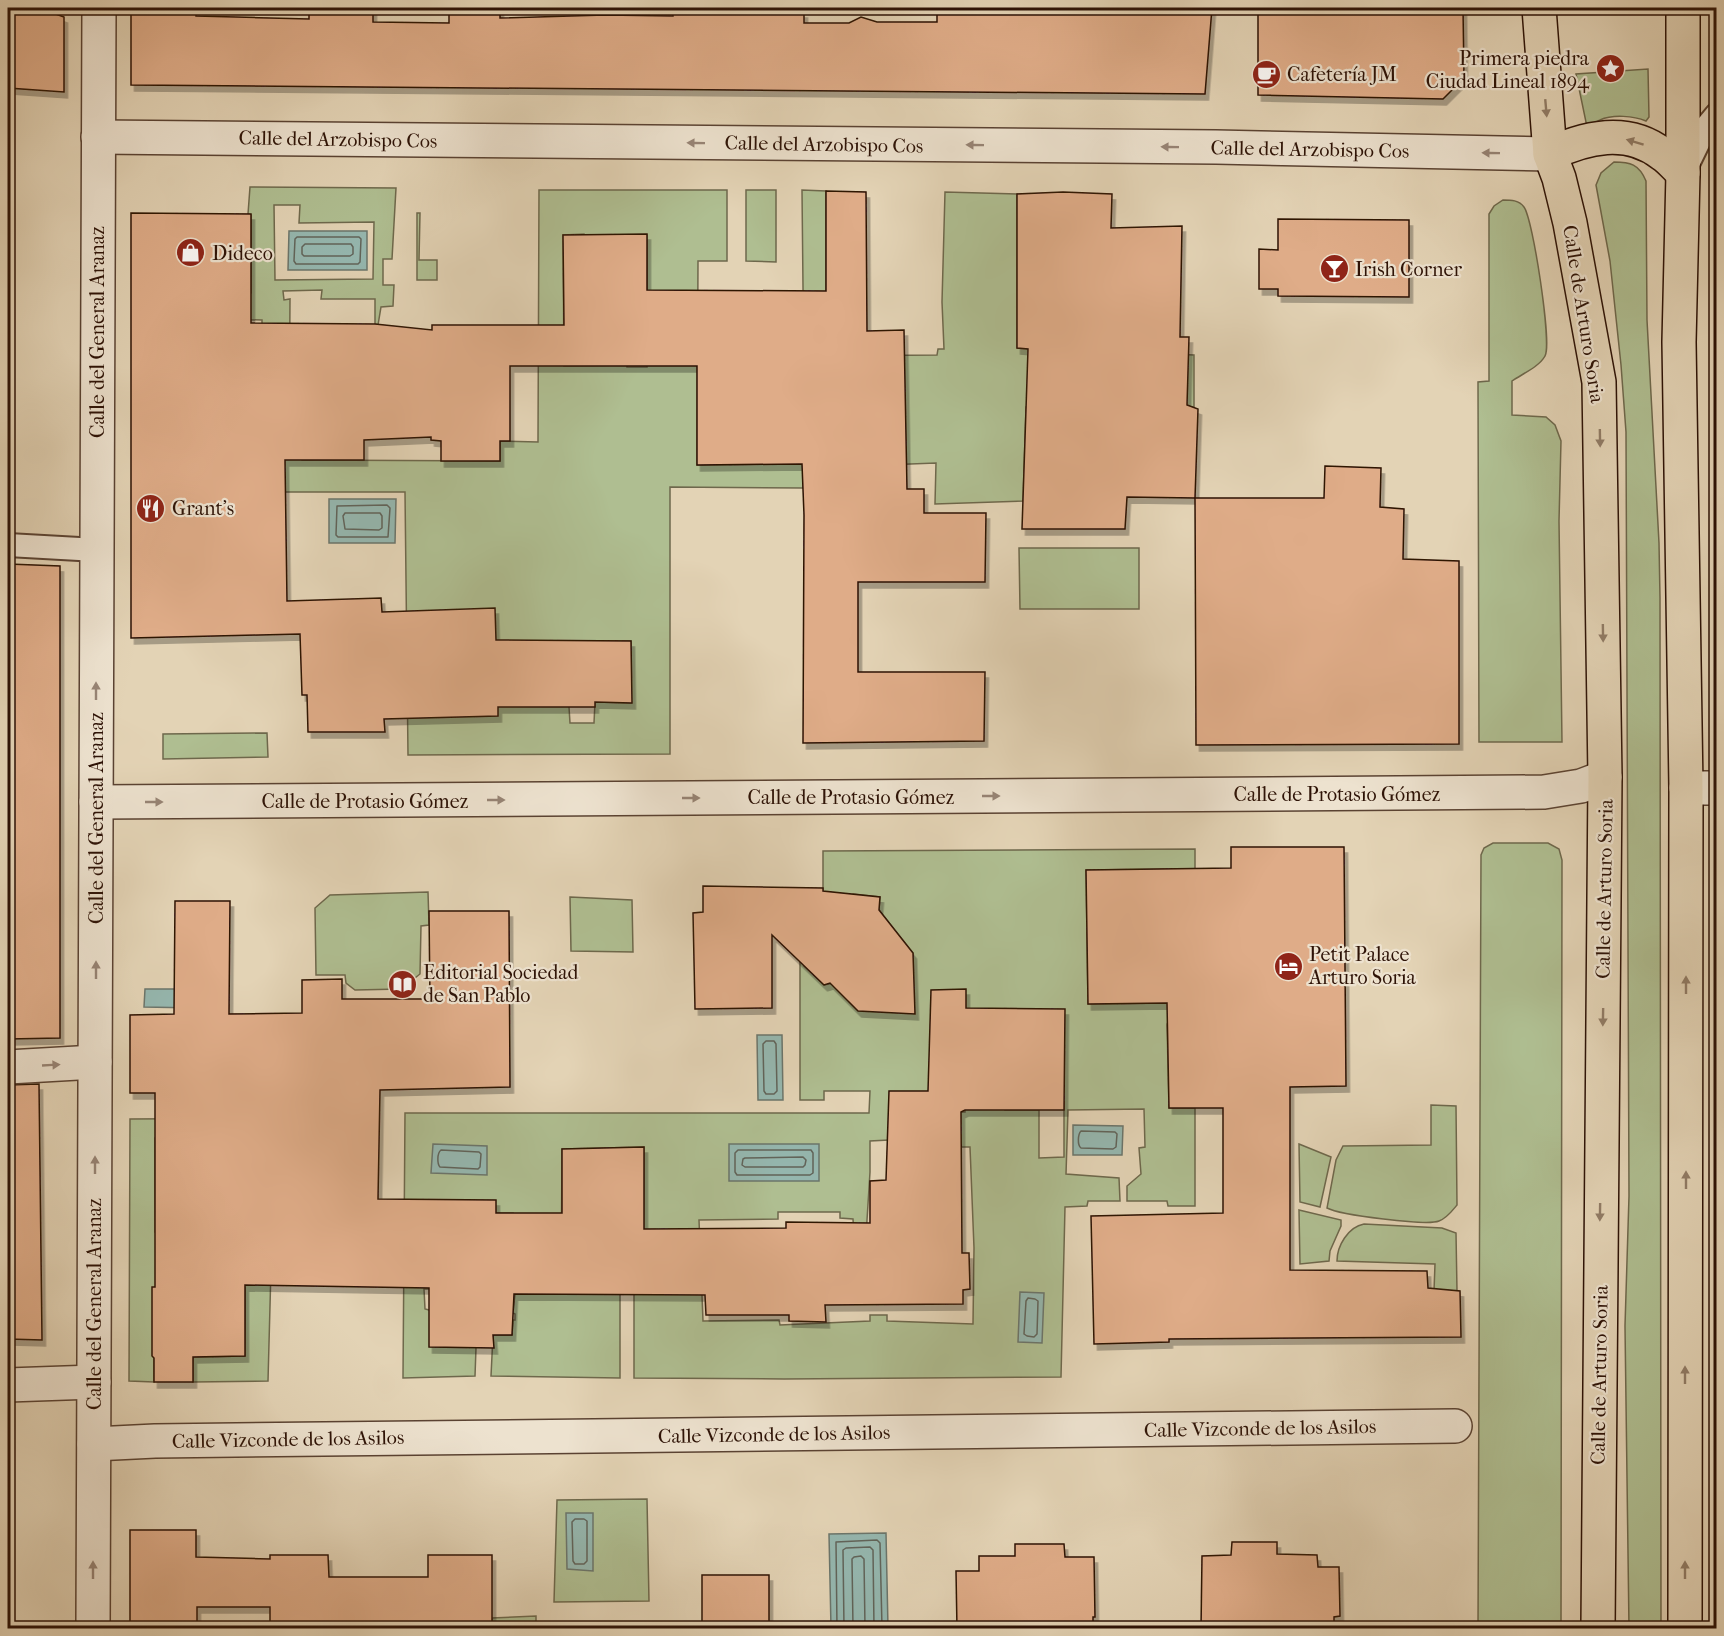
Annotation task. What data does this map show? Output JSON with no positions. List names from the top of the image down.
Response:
{
  "streets": {
    "main road": ["Calle de Arturo Soria"],
    "street": [
      "Calle del Arzobispo Cos",
      "Calle del General Aranaz",
      "Calle de Protasio Gómez",
      "Calle Vizconde de los Asilos"
    ]
  },
  "crossings": [
    ["Calle del Arzobispo Cos", "Calle de Arturo Soria"],
    ["Calle del Arzobispo Cos", "Calle del General Aranaz"],
    ["Calle de Arturo Soria", "Calle de Protasio Gómez"],
    ["Calle del General Aranaz", "Calle de Protasio Gómez"],
    ["Calle del General Aranaz", "Calle Vizconde de los Asilos"]
  ],
  "one_way": ["Calle del Arzobispo Cos", "Calle del General Aranaz", "Calle de Protasio Gómez"],
  "places": {
    "place": ["Primera piedra Ciudad Lineal 1894"],
    "cafe": ["Cafetería JM"],
    "shop": ["Dideco"],
    "bar": ["Irish Corner"],
    "restaurant": ["Grant's"],
    "hotel": ["Petit Palace Arturo Soria"],
    "library": ["Editorial Sociedad de San Pablo"]
  }
}
